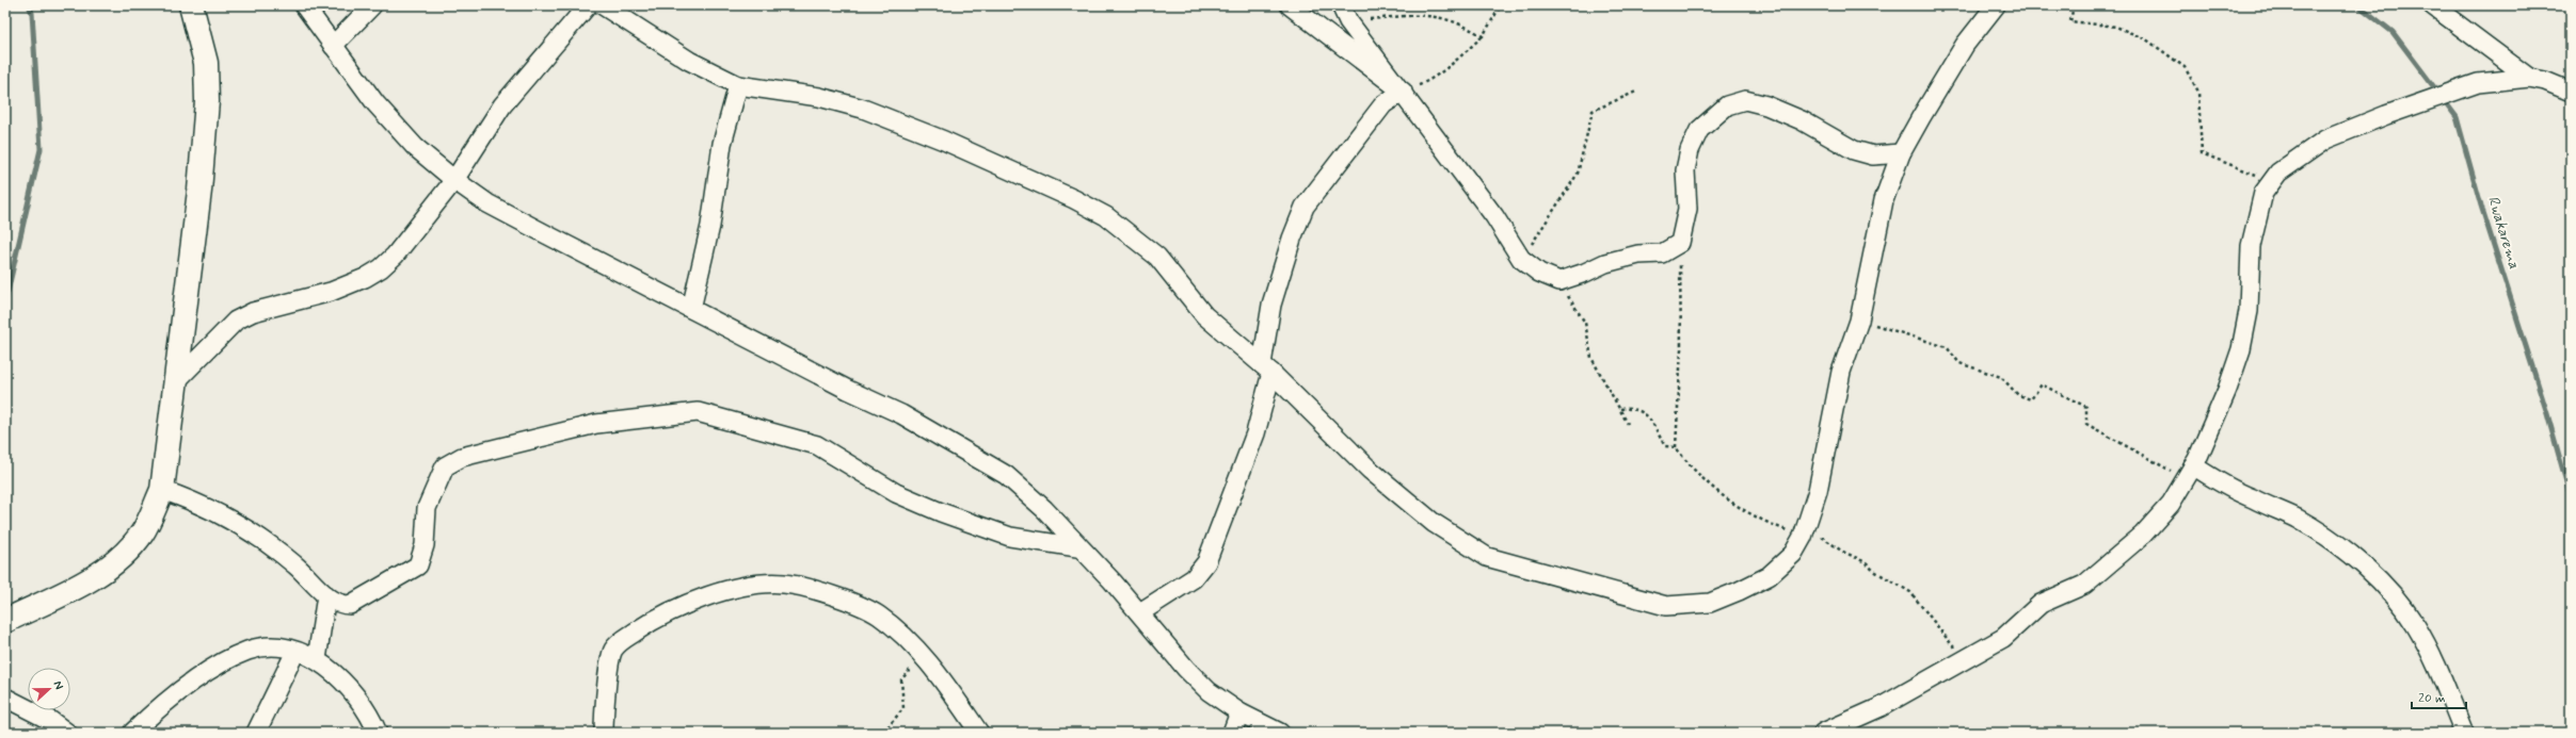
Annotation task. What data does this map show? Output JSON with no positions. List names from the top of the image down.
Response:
{
  "water": ["Rwakarema"],
  "scale_bar": "20 m",
  "north": "right"
}
